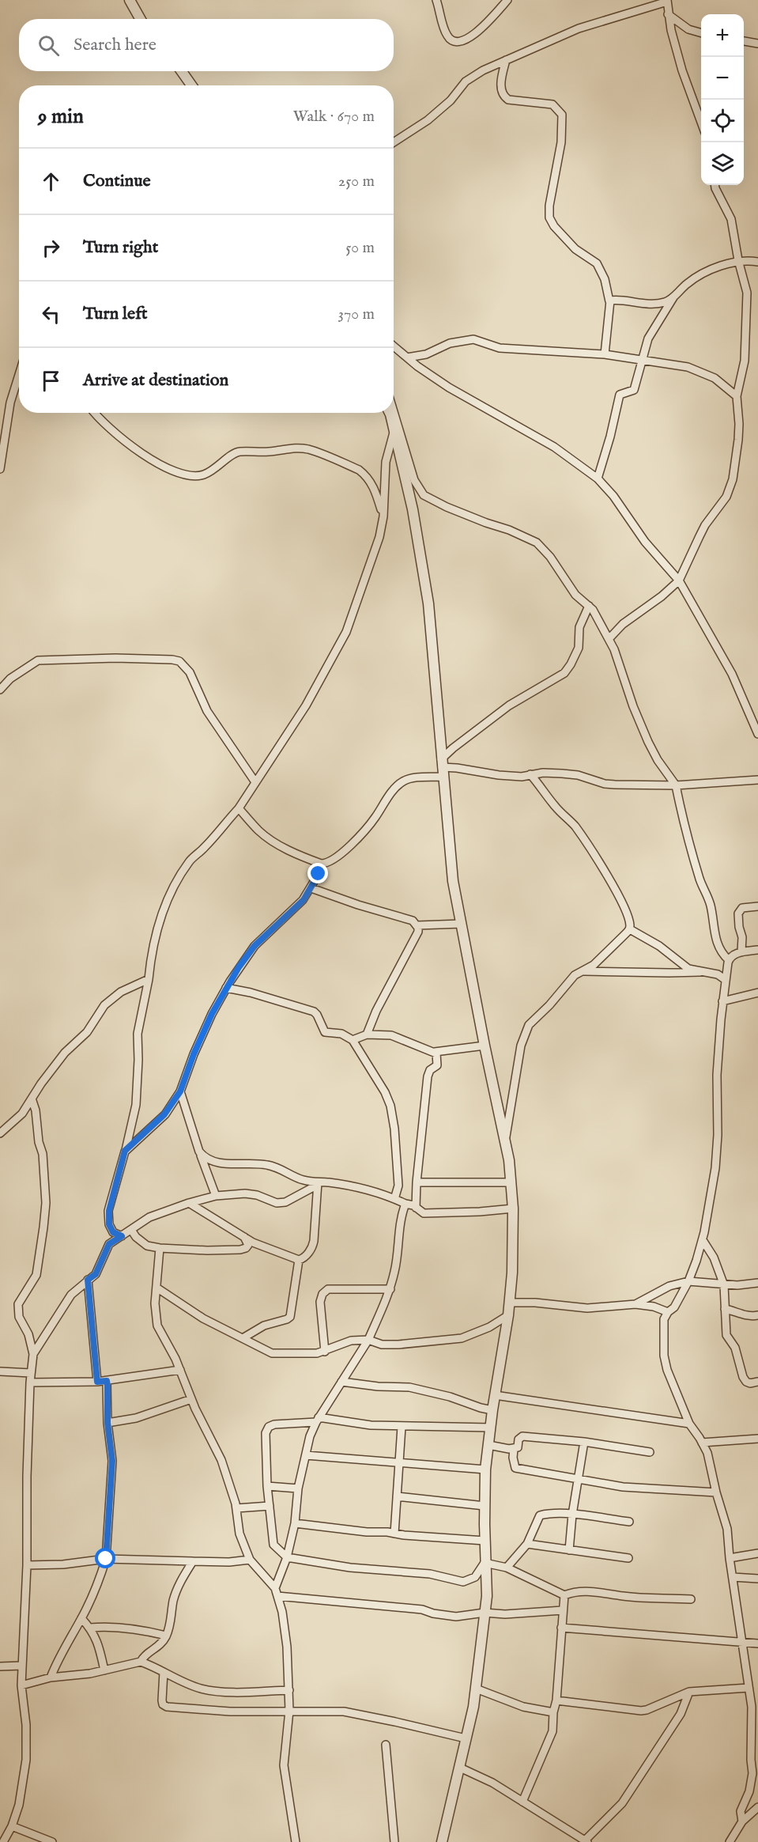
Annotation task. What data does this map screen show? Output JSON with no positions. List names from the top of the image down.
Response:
{
  "page": {
    "map_buttons": ["+", "−"],
    "search": "Search here",
    "heading": ["9 min", "Walk · 670 m"],
    "list": [
      ["Continue", "250 m"],
      ["Turn right", "50 m"],
      ["Turn left", "370 m"],
      "Arrive at destination"
    ]
  }
}
